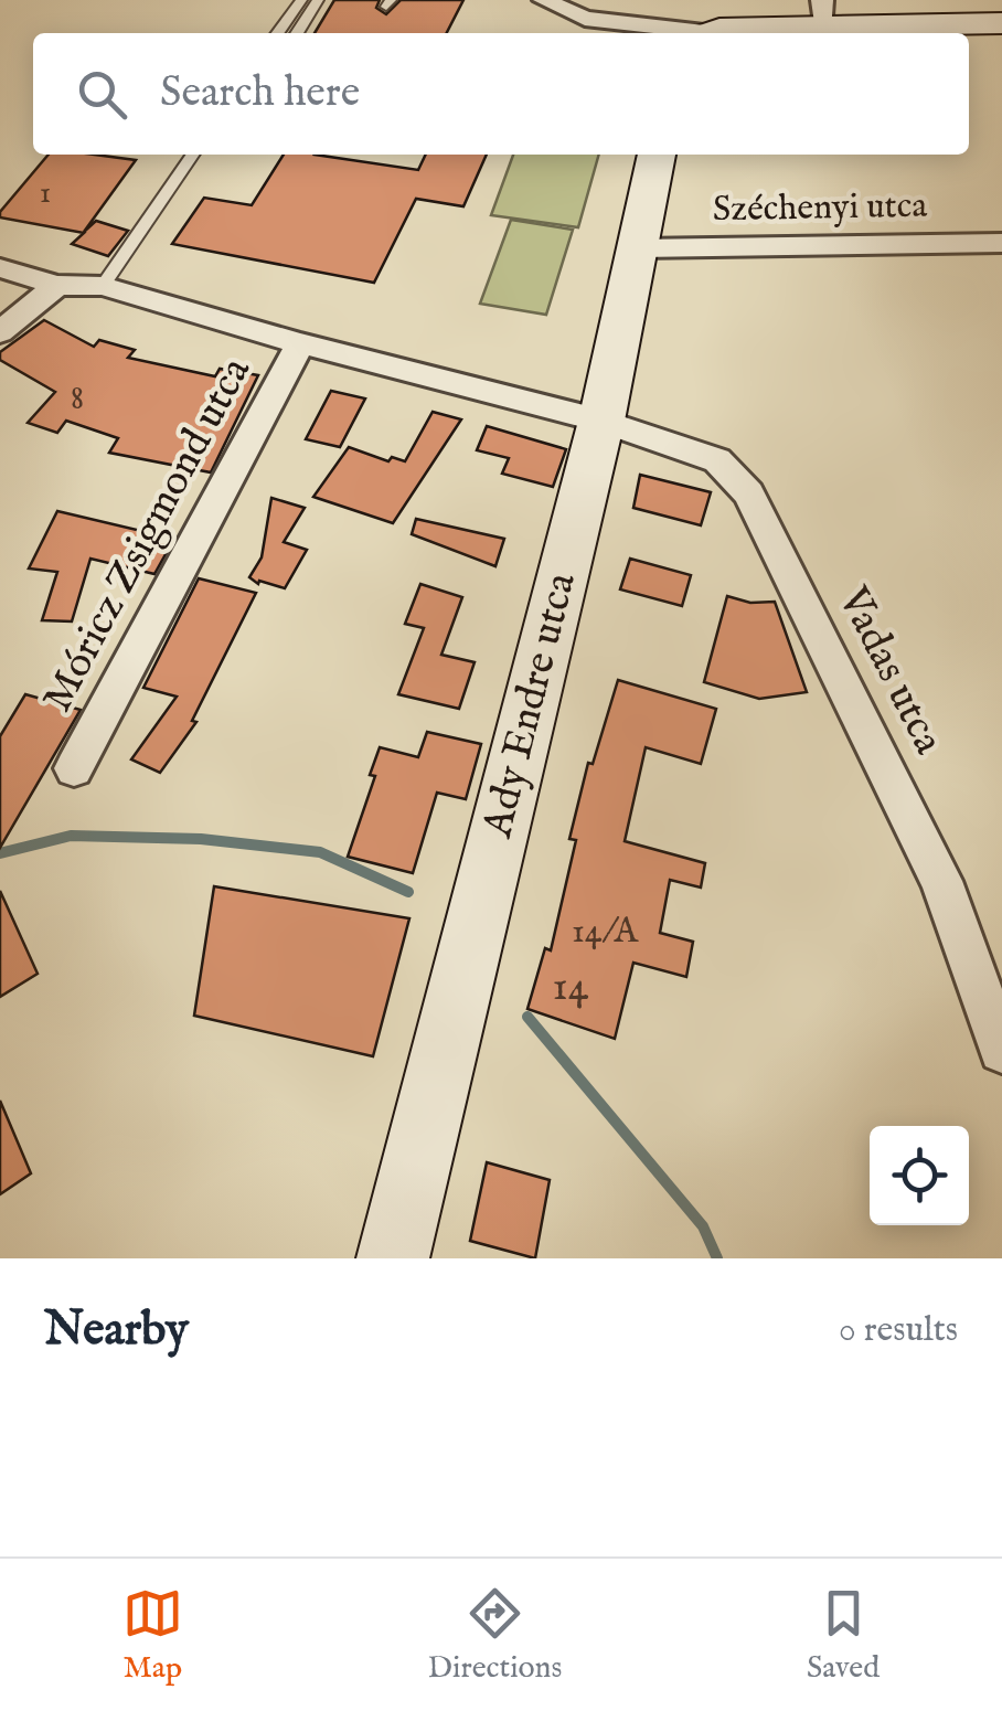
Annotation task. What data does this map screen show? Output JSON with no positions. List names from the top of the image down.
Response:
{
  "streets": {
    "main road": ["Ady Endre utca"],
    "street": ["Széchenyi utca", "Móricz Zsigmond utca", "Vadas utca"]
  },
  "crossings": [
    ["Széchenyi utca", "Ady Endre utca"],
    ["Móricz Zsigmond utca", "Vadas utca"],
    ["Móricz Zsigmond utca", "Ady Endre utca"],
    ["Vadas utca", "Ady Endre utca"]
  ],
  "house_numbers": [
    "1",
    "8",
    "14/A",
    "14"
  ],
  "page": {
    "search": "Search here",
    "heading": ["Nearby", "0 results"],
    "nav": ["Map", "Directions", "Saved"]
  }
}
